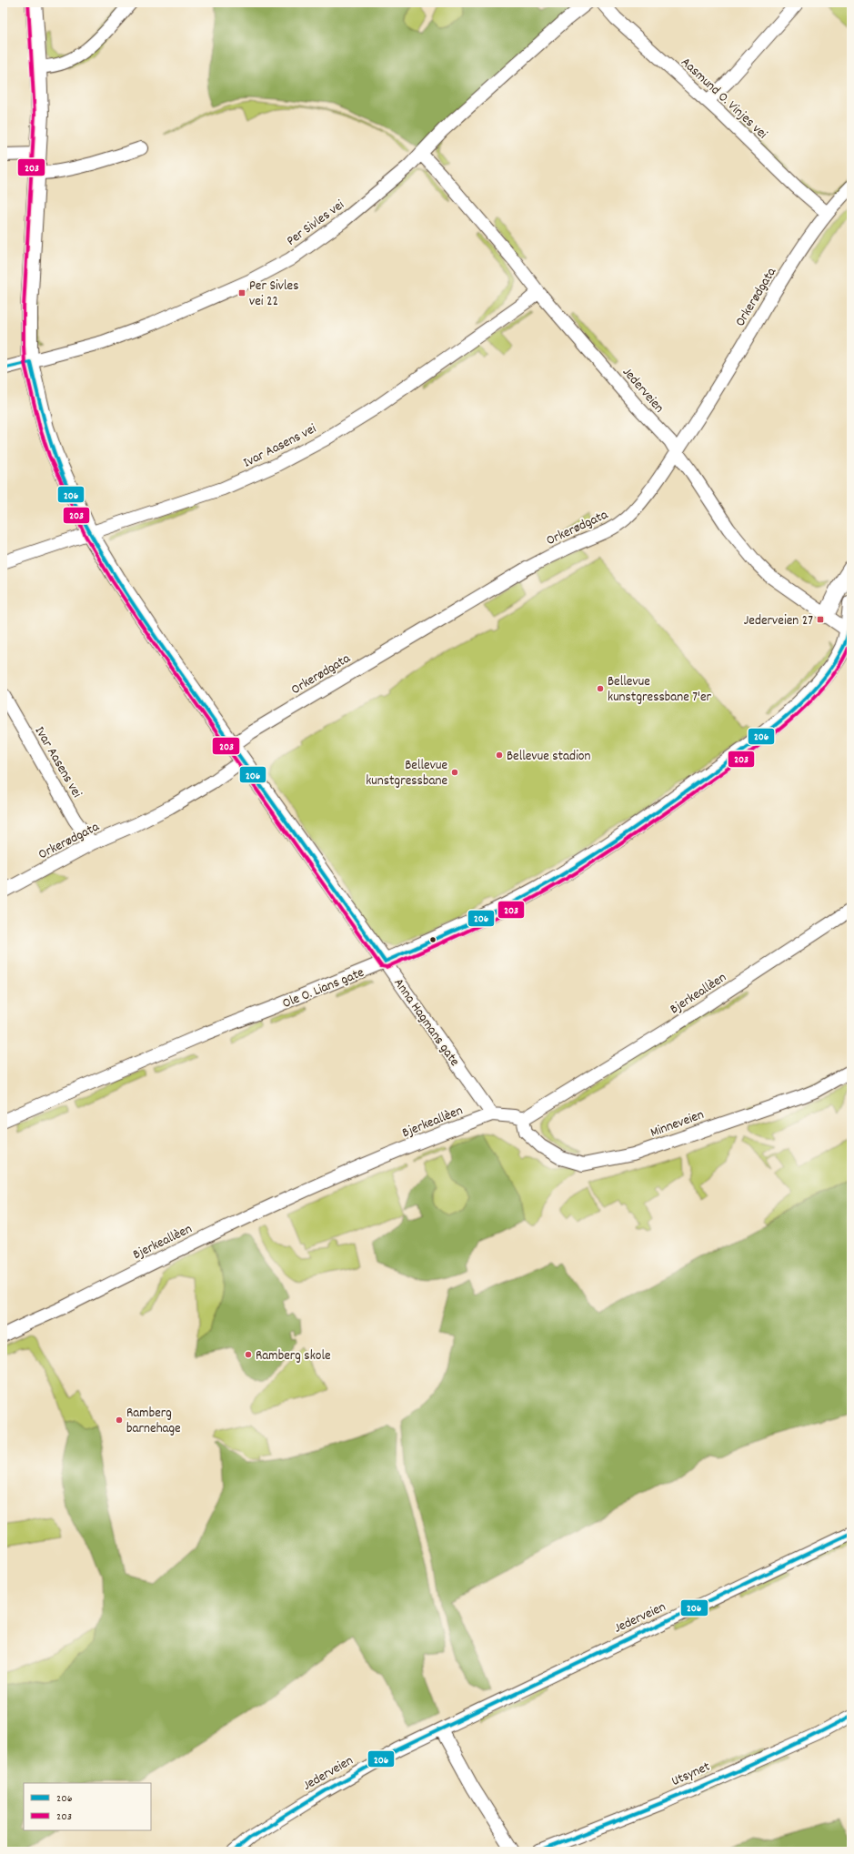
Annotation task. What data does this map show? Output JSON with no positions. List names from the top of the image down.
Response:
{
  "streets": {
    "street": [
      "Aasmund O. Vinjes vei",
      "Per Sivles vei",
      "Orkerødgata",
      "Jederveien",
      "Ivar Aasens vei",
      "Ole O. Lians gate",
      "Bjerkeallèen",
      "Anna Hagmans gate",
      "Minneveien",
      "Utsynet"
    ]
  },
  "crossings": [
    ["Aasmund O. Vinjes vei", "Orkerødgata"],
    ["Per Sivles vei", "Jederveien"],
    ["Per Sivles vei", "Anna Hagmans gate"],
    ["Orkerødgata", "Jederveien"],
    ["Orkerødgata", "Ivar Aasens vei"],
    ["Orkerødgata", "Anna Hagmans gate"],
    ["Jederveien", "Ivar Aasens vei"],
    ["Jederveien", "Ole O. Lians gate"],
    ["Ivar Aasens vei", "Anna Hagmans gate"],
    ["Ole O. Lians gate", "Anna Hagmans gate"],
    ["Bjerkeallèen", "Anna Hagmans gate"],
    ["Bjerkeallèen", "Minneveien"]
  ],
  "places": {
    "transit": ["Per Sivles vei 22", "Jederveien 27"],
    "other": [
      "Bellevue kunstgressbane 7'er",
      "Bellevue stadion",
      "Bellevue kunstgressbane",
      "Ramberg skole",
      "Ramberg barnehage"
    ]
  },
  "lines": ["transit line 203", "transit line 206"],
  "legend": ["206", "203"]
}
